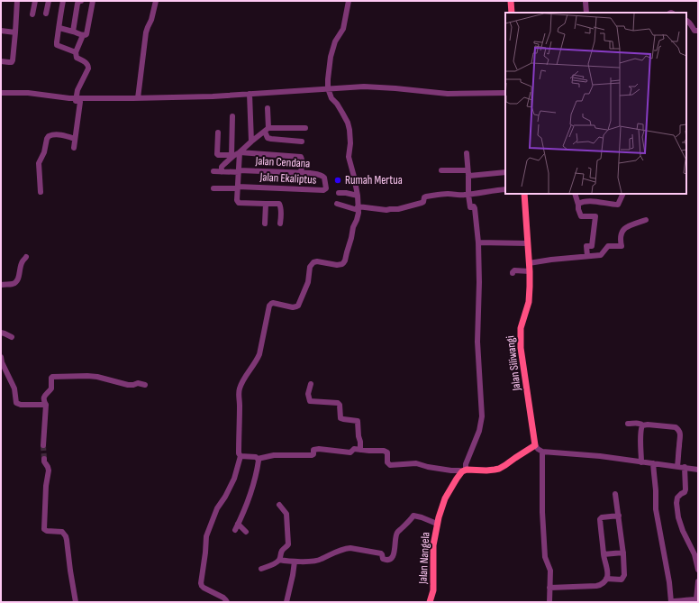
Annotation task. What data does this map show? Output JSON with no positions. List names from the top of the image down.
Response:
{
  "streets": {
    "main road": ["Jalan Siliwangi", "Jalan Nangela"],
    "street": ["Jalan Cendana", "Jalan Ekaliptus"]
  },
  "crossings": [
    ["Jalan Cendana", "Jalan Ekaliptus"]
  ],
  "places": ["Rumah Mertua"]
}
